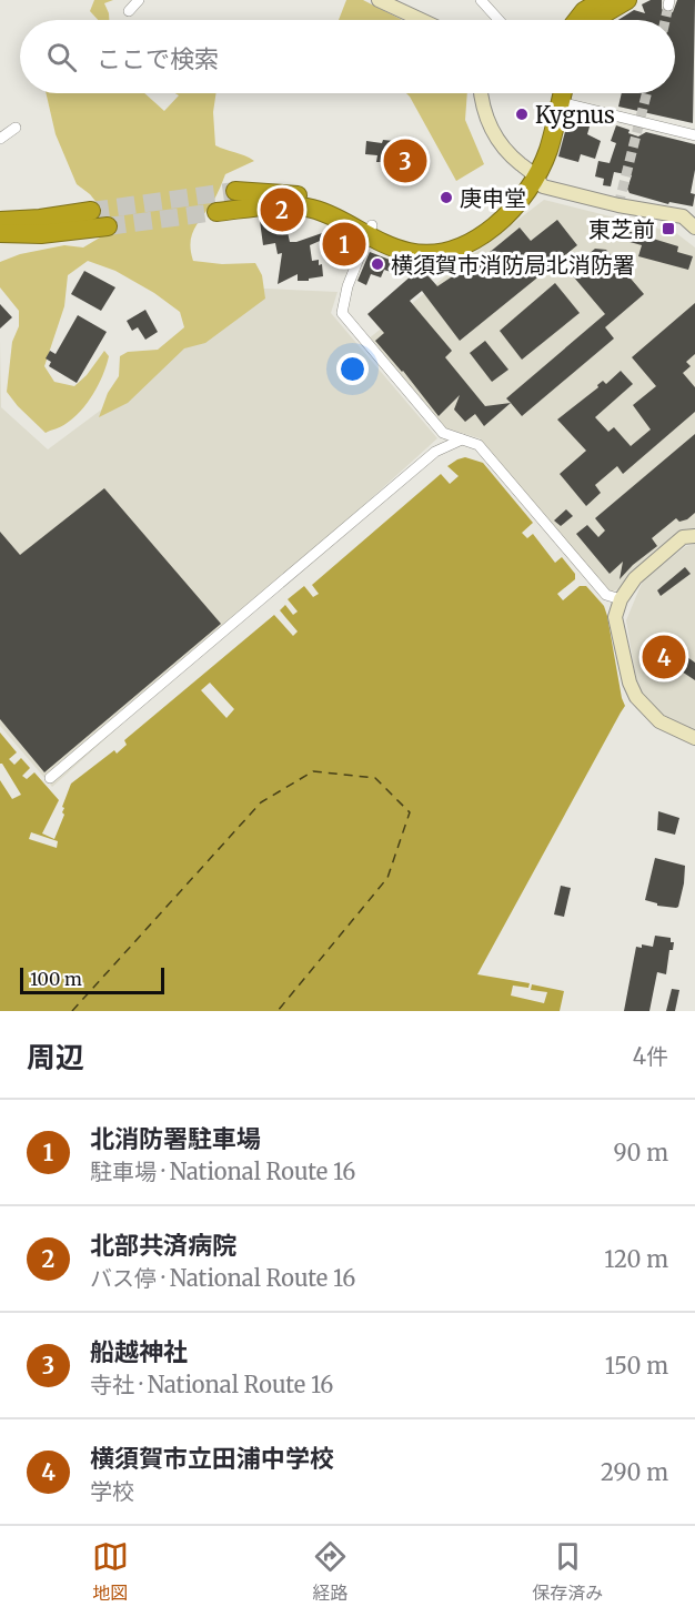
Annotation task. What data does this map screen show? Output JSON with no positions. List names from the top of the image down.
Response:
{
  "places": {
    "other": ["Kygnus", "庚申堂", "横須賀市消防局北消防署"],
    "transit": ["東芝前"]
  },
  "scale_bar": "100 m",
  "page": {
    "search": "ここで検索",
    "pins": [
      "3",
      "2",
      "1",
      "4"
    ],
    "scale": "100 m",
    "heading": ["周辺", "4件"],
    "list": [
      {
        "mark": "1",
        "name": "北消防署駐車場",
        "note": "駐車場 · National Route 16",
        "value": "90 m"
      },
      {
        "mark": "2",
        "name": "北部共済病院",
        "note": "バス停 · National Route 16",
        "value": "120 m"
      },
      {
        "mark": "3",
        "name": "船越神社",
        "note": "寺社 · National Route 16",
        "value": "150 m"
      },
      {
        "mark": "4",
        "name": "横須賀市立田浦中学校",
        "note": "学校",
        "value": "290 m"
      }
    ],
    "nav": ["地図", "経路", "保存済み"]
  }
}
